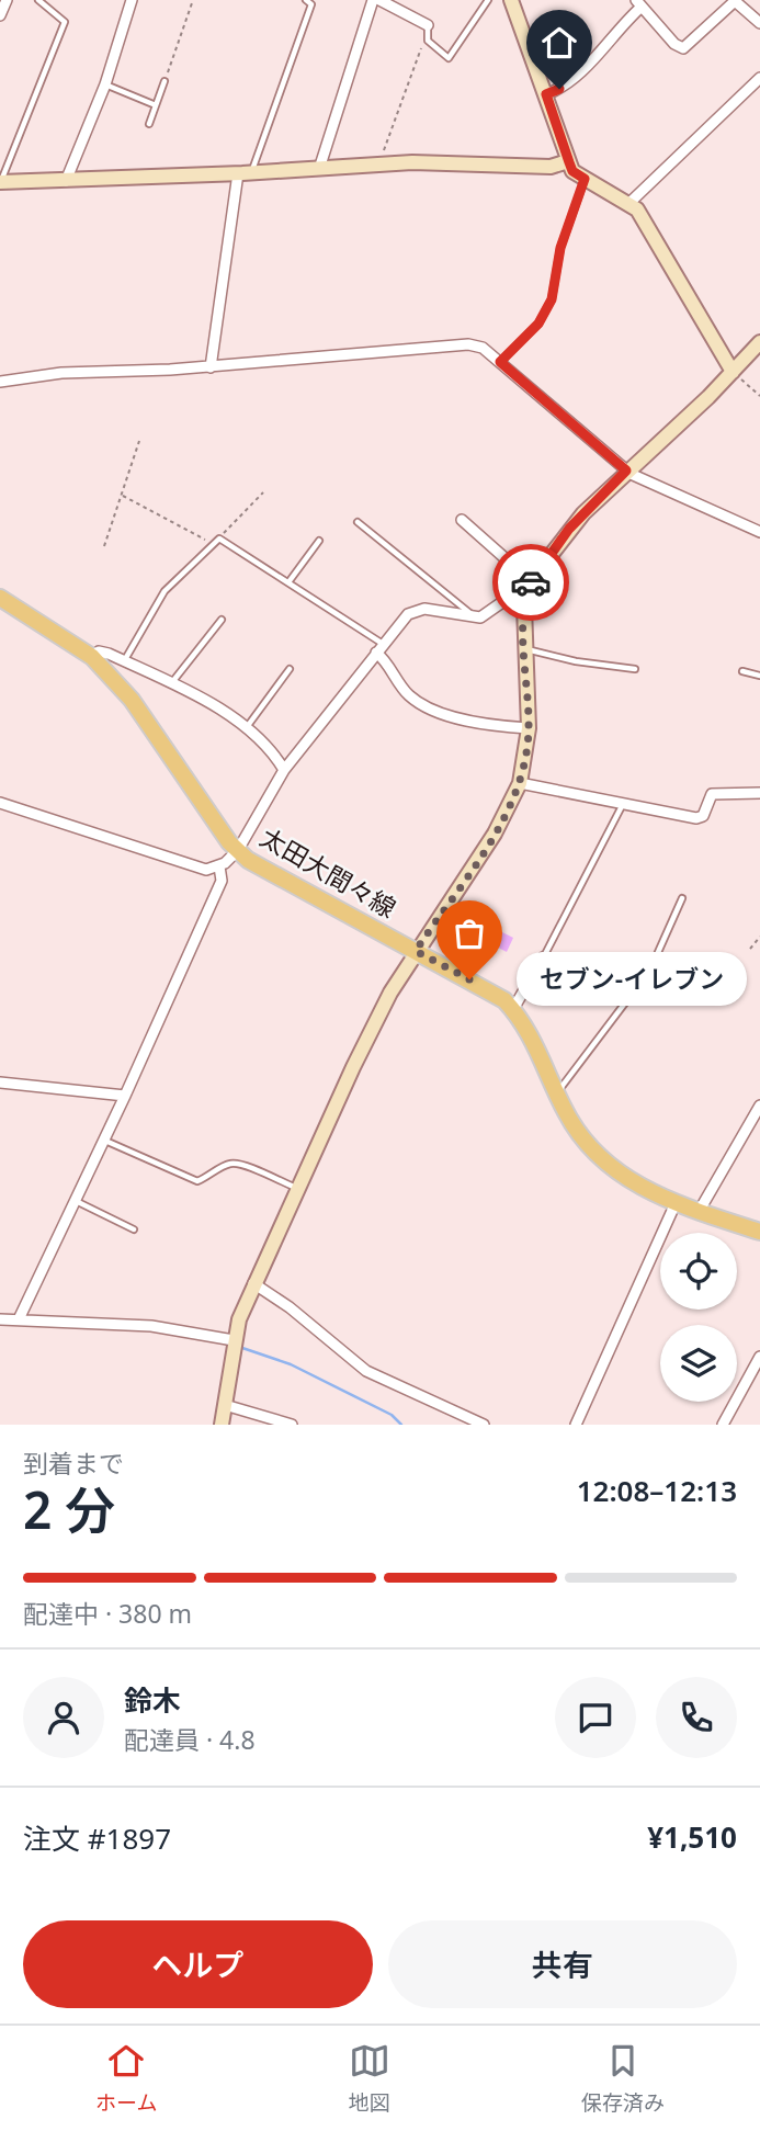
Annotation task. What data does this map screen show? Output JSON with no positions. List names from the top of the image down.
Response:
{
  "streets": {
    "main road": ["太田大間々線"]
  },
  "places": ["セブン-イレブン"],
  "page": {
    "bubble": "セブン-イレブン",
    "heading": ["2 分", "到着まで", "12:08–12:13"],
    "panel": [
      "鈴木",
      "配達員 · 4.8",
      "注文 #1897",
      "¥1,510"
    ],
    "bar": "配達中 · 380 m",
    "buttons": ["ヘルプ", "共有"],
    "tabs": ["ホーム", "地図", "保存済み"]
  }
}
